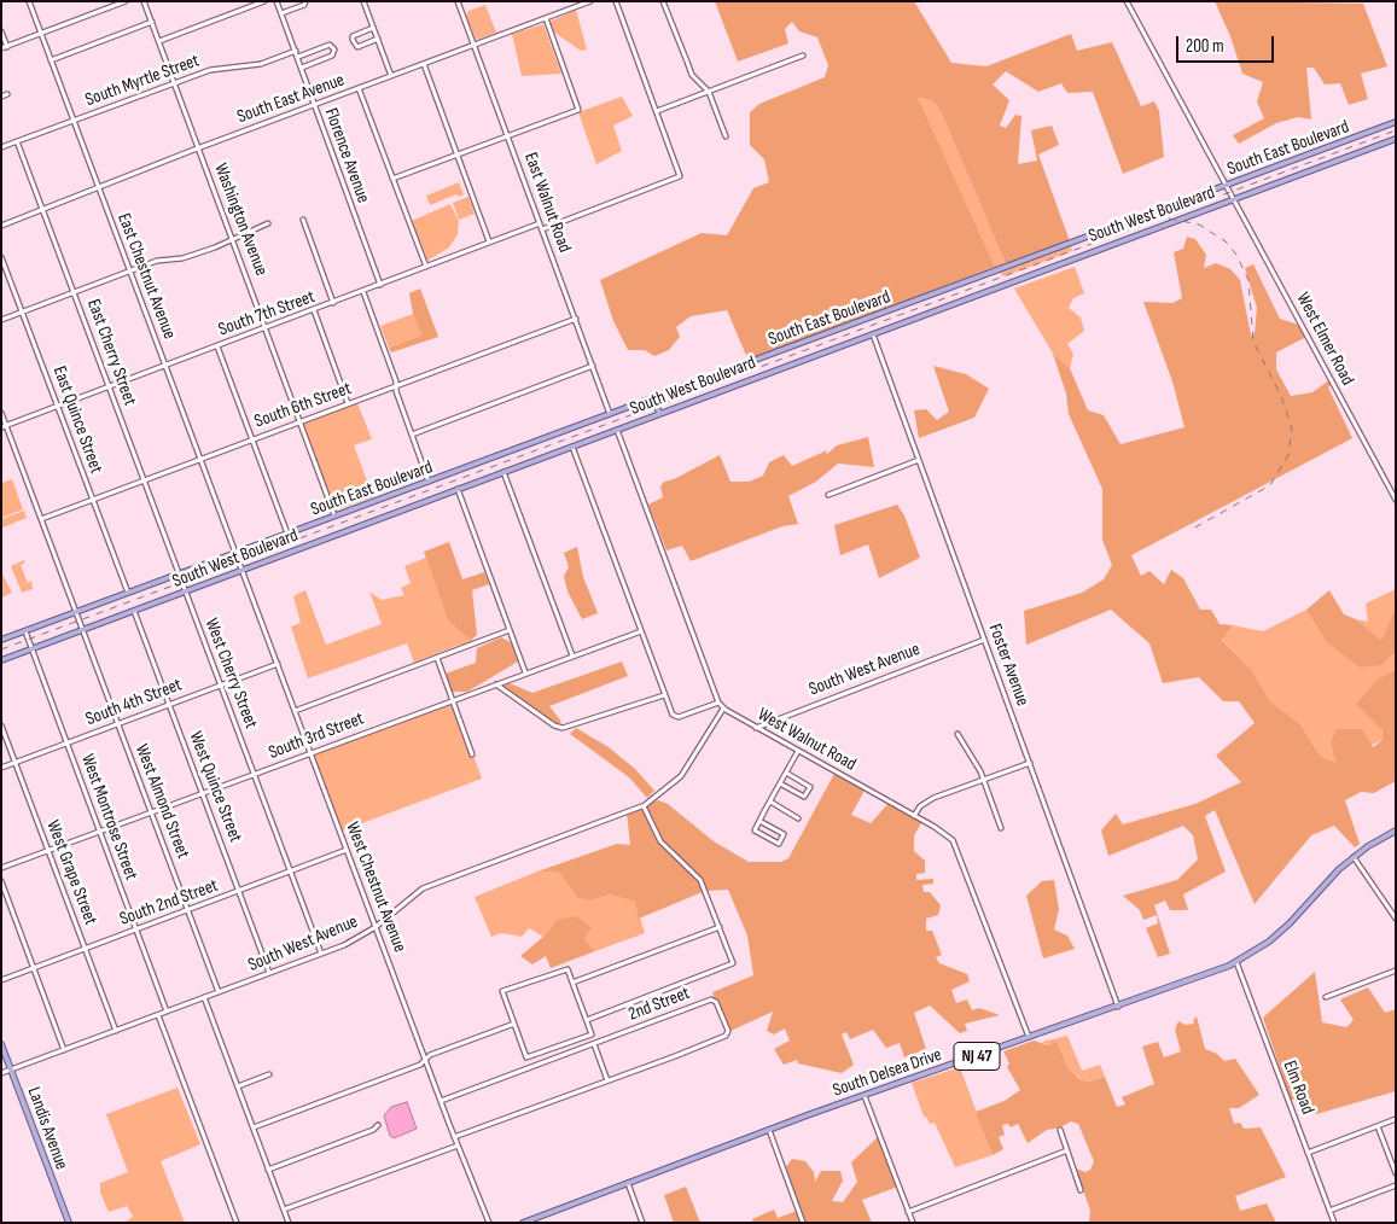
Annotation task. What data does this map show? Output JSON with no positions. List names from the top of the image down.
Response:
{
  "streets": {
    "main road": [
      "South East Boulevard",
      "South West Boulevard",
      "NJ 47",
      "South Delsea Drive",
      "Landis Avenue"
    ],
    "street": [
      "South Myrtle Street",
      "South East Avenue",
      "Florence Avenue",
      "East Walnut Road",
      "Washington Avenue",
      "East Chestnut Avenue",
      "South 7th Street",
      "West Elmer Road",
      "East Cherry Street",
      "South 6th Street",
      "East Quince Street",
      "Foster Avenue",
      "South West Avenue",
      "West Cherry Street",
      "South 4th Street",
      "South 3rd Street",
      "West Walnut Road",
      "West Quince Street",
      "West Almond Street",
      "West Montrose Street",
      "West Grape Street",
      "West Chestnut Avenue",
      "South 2nd Street",
      "2nd Street",
      "Elm Road"
    ]
  },
  "crossings": [
    ["South Myrtle Street", "Florence Avenue"],
    ["South Myrtle Street", "Washington Avenue"],
    ["South Myrtle Street", "East Chestnut Avenue"],
    ["South Myrtle Street", "East Cherry Street"],
    ["South East Avenue", "Florence Avenue"],
    ["South East Avenue", "East Walnut Road"],
    ["South East Avenue", "Washington Avenue"],
    ["South East Avenue", "East Chestnut Avenue"],
    ["South East Avenue", "East Cherry Street"],
    ["South East Boulevard", "East Walnut Road"],
    ["South East Boulevard", "Washington Avenue"],
    ["South East Boulevard", "East Chestnut Avenue"],
    ["South East Boulevard", "West Elmer Road"],
    ["South East Boulevard", "East Cherry Street"],
    ["South East Boulevard", "East Quince Street"],
    ["South East Boulevard", "West Cherry Street"],
    ["South East Boulevard", "West Almond Street"],
    ["South East Boulevard", "West Montrose Street"],
    ["Florence Avenue", "South 7th Street"],
    ["East Walnut Road", "South 7th Street"],
    ["East Walnut Road", "South 6th Street"],
    ["South West Boulevard", "West Elmer Road"],
    ["South West Boulevard", "Foster Avenue"],
    ["South West Boulevard", "West Cherry Street"],
    ["South West Boulevard", "West Walnut Road"],
    ["South West Boulevard", "West Quince Street"],
    ["South West Boulevard", "West Almond Street"],
    ["South West Boulevard", "West Montrose Street"],
    ["South West Boulevard", "West Chestnut Avenue"],
    ["Washington Avenue", "South 7th Street"],
    ["Washington Avenue", "South 6th Street"],
    ["East Chestnut Avenue", "South 7th Street"],
    ["East Chestnut Avenue", "South 6th Street"],
    ["East Chestnut Avenue", "West Chestnut Avenue"],
    ["South 7th Street", "East Cherry Street"],
    ["South 7th Street", "East Quince Street"],
    ["South 7th Street", "West Almond Street"],
    ["East Cherry Street", "South 6th Street"],
    ["East Cherry Street", "West Cherry Street"],
    ["South 6th Street", "East Quince Street"],
    ["South 6th Street", "West Almond Street"],
    ["Foster Avenue", "South West Avenue"],
    ["Foster Avenue", "South Delsea Drive"],
    ["South West Avenue", "West Cherry Street"],
    ["South West Avenue", "West Walnut Road"],
    ["South West Avenue", "West Quince Street"],
    ["South West Avenue", "West Almond Street"],
    ["South West Avenue", "West Montrose Street"],
    ["South West Avenue", "West Grape Street"],
    ["South West Avenue", "West Chestnut Avenue"],
    ["South West Avenue", "Landis Avenue"],
    ["West Cherry Street", "South 4th Street"],
    ["West Cherry Street", "South 3rd Street"],
    ["West Cherry Street", "South 2nd Street"],
    ["South 4th Street", "West Quince Street"],
    ["South 4th Street", "West Almond Street"],
    ["South 4th Street", "West Montrose Street"],
    ["South 4th Street", "West Grape Street"],
    ["South 4th Street", "West Chestnut Avenue"],
    ["South 3rd Street", "West Quince Street"],
    ["South 3rd Street", "West Almond Street"],
    ["South 3rd Street", "West Montrose Street"],
    ["South 3rd Street", "West Grape Street"],
    ["South 3rd Street", "West Chestnut Avenue"],
    ["West Walnut Road", "South Delsea Drive"],
    ["West Quince Street", "South 2nd Street"],
    ["West Almond Street", "South 2nd Street"],
    ["West Montrose Street", "South 2nd Street"],
    ["West Grape Street", "South 2nd Street"],
    ["West Chestnut Avenue", "South 2nd Street"],
    ["West Chestnut Avenue", "2nd Street"],
    ["South Delsea Drive", "Elm Road"]
  ],
  "scale_bar": "200 m"
}
